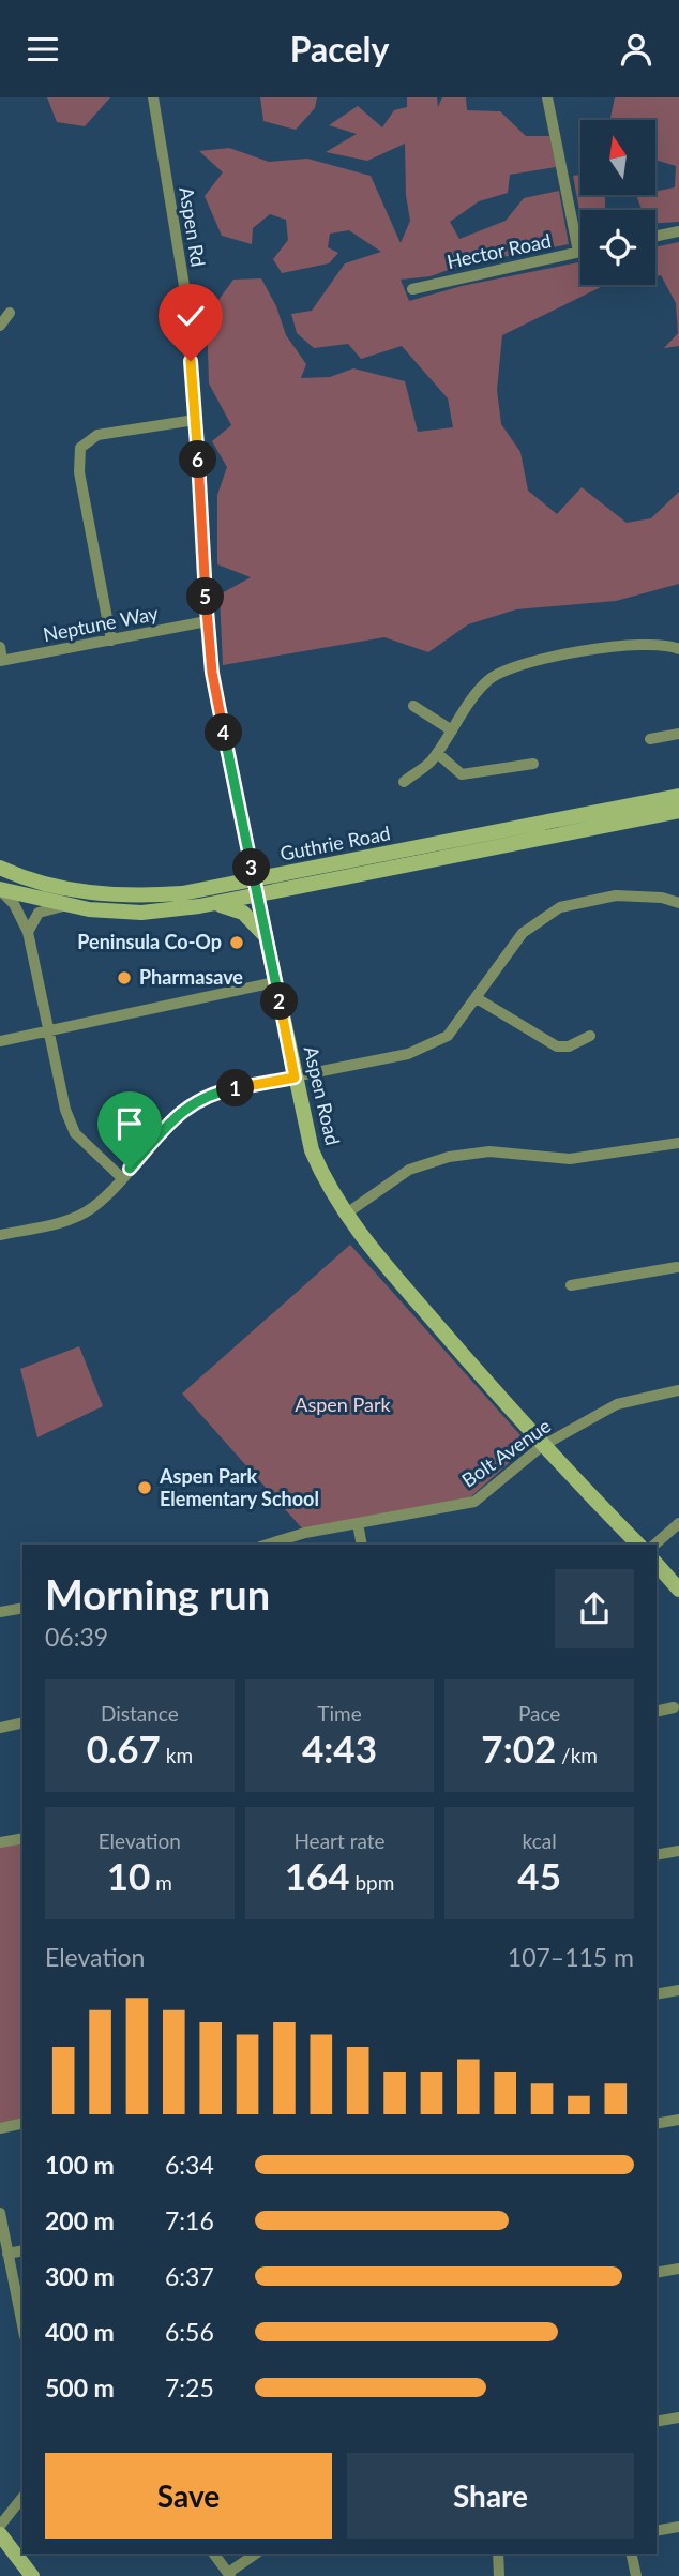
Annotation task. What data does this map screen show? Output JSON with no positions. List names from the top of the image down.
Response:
{
  "streets": {
    "main road": ["Guthrie Road", "Aspen Road"],
    "street": [
      "Aspen Rd",
      "Hector Road",
      "Neptune Way",
      "Bolt Avenue"
    ]
  },
  "crossings": [
    ["Aspen Rd", "Aspen Road"],
    ["Neptune Way", "Aspen Road"],
    ["Guthrie Road", "Aspen Road"],
    ["Aspen Road", "Bolt Avenue"]
  ],
  "parks": ["Aspen Park"],
  "places": ["Peninsula Co-Op", "Pharmasave", "Aspen Park Elementary School"],
  "north": "top",
  "page": {
    "header": "Pacely",
    "pins": [
      "6",
      "5",
      "4",
      "3",
      "2",
      "1"
    ],
    "heading": ["Morning run", "06:39"],
    "stats": [
      ["Distance", "0.67 km"],
      ["Time", "4:43"],
      ["Pace", "7:02 /km"],
      ["Elevation", "10 m"],
      ["Heart rate", "164 bpm"],
      ["kcal", "45"]
    ],
    "chart": ["Elevation", "107–115 m"],
    "list": [
      {
        "name": "100 m",
        "note": "6:34"
      },
      {
        "name": "200 m",
        "note": "7:16"
      },
      {
        "name": "300 m",
        "note": "6:37"
      },
      {
        "name": "400 m",
        "note": "6:56"
      },
      {
        "name": "500 m",
        "note": "7:25"
      }
    ],
    "buttons": ["Save", "Share"]
  }
}
